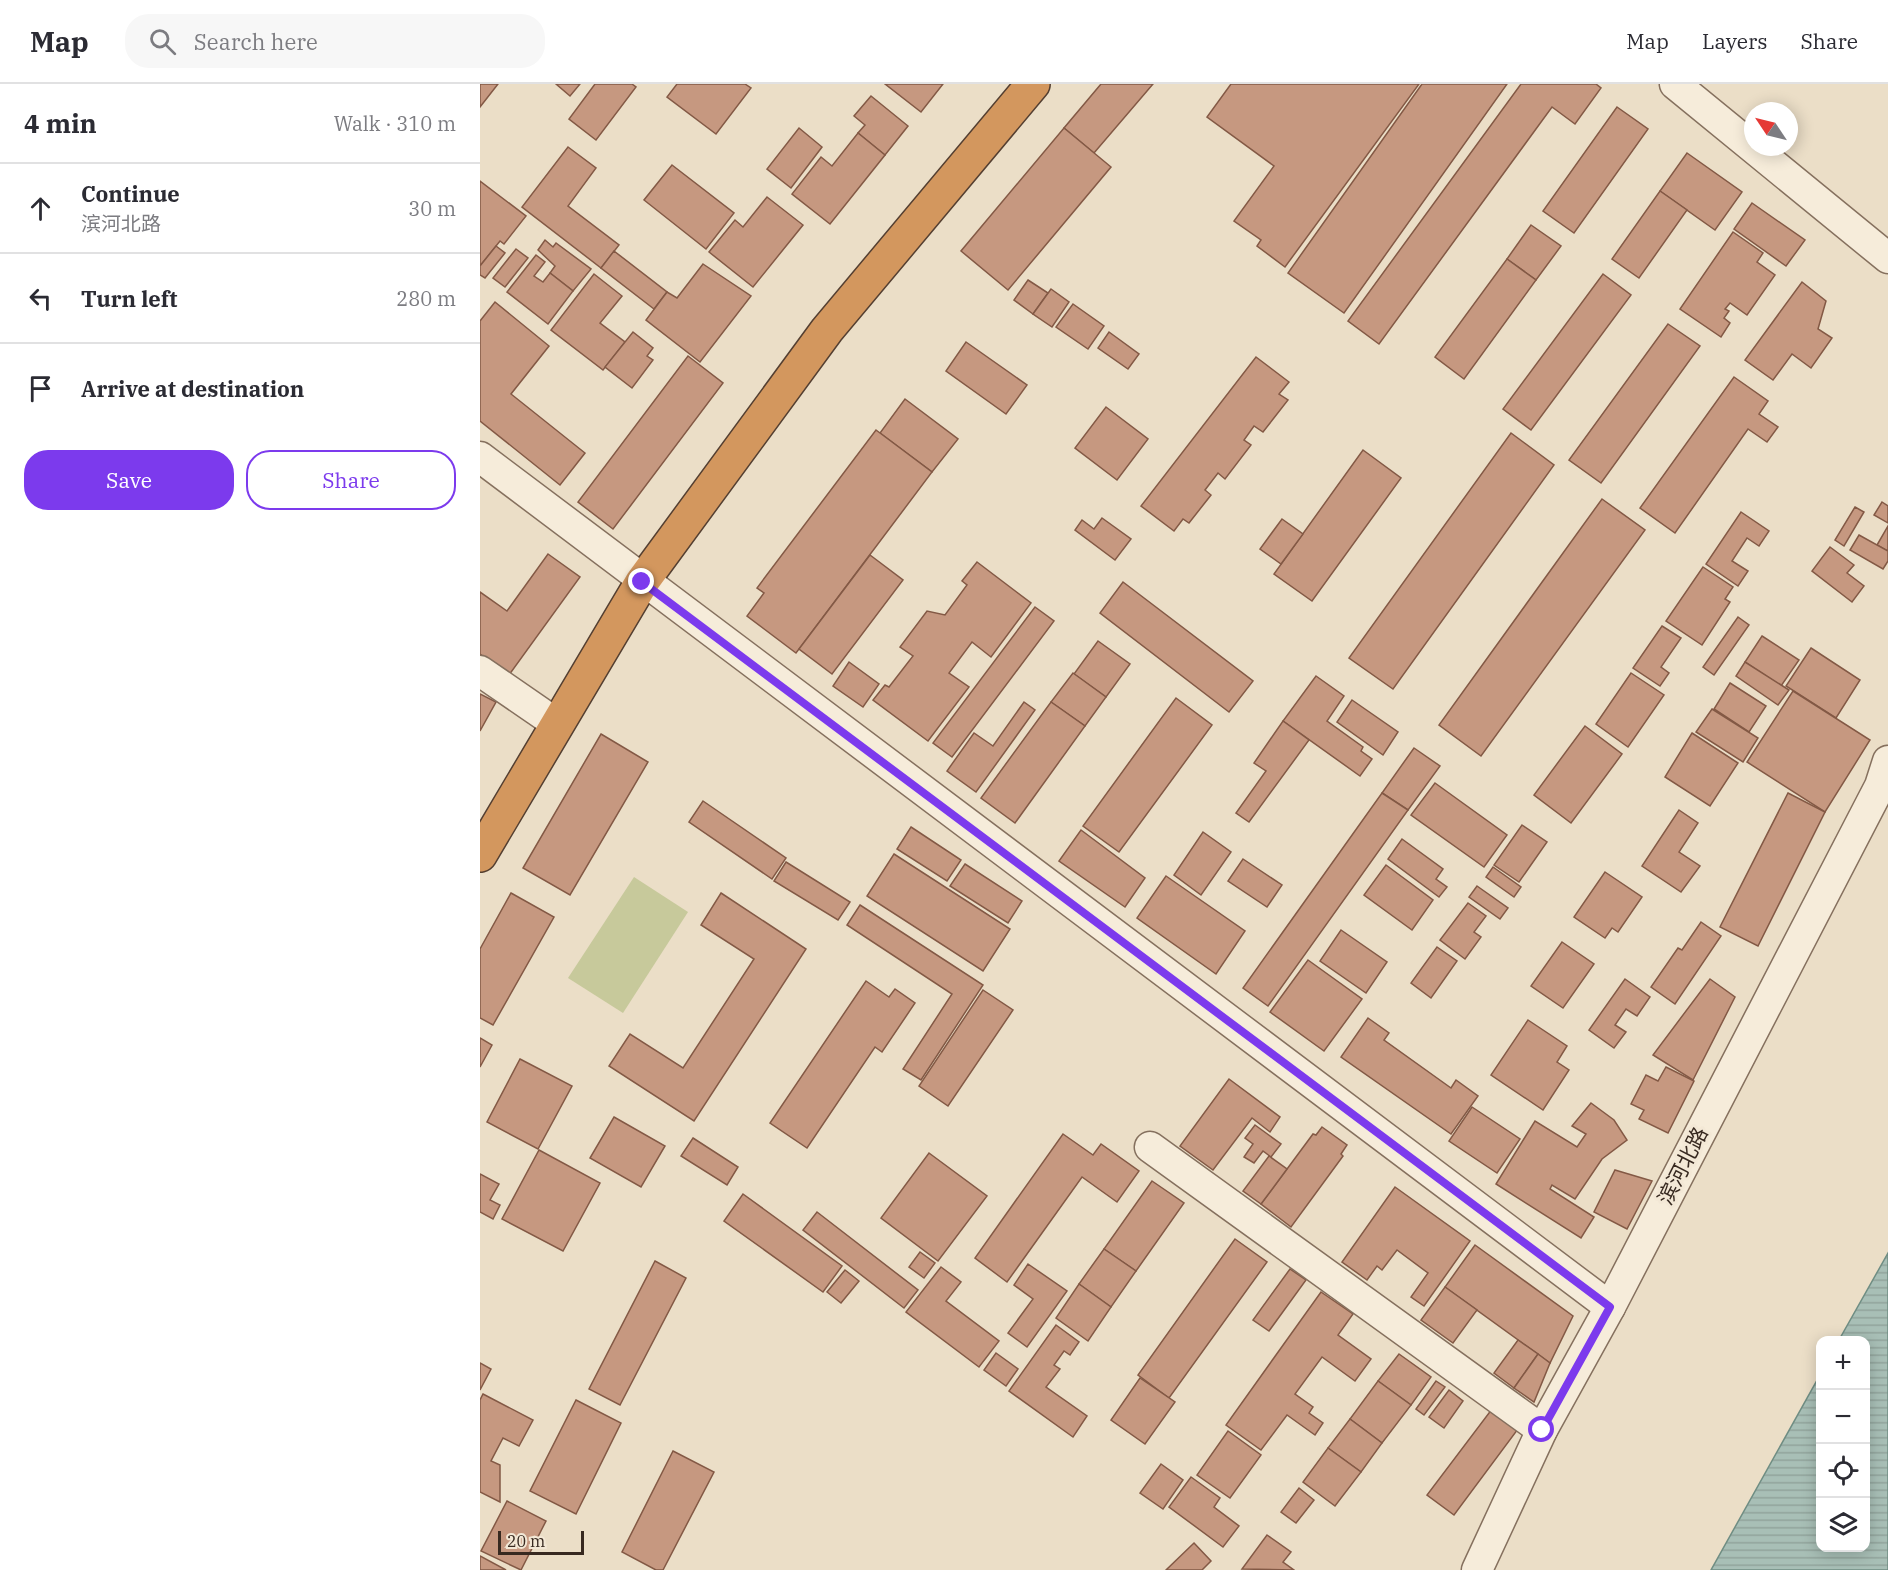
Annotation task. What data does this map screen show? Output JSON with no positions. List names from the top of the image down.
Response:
{
  "streets": {
    "street": ["滨河北路"]
  },
  "scale_bar": "20 m",
  "north": "top left",
  "page": {
    "header": "Map",
    "search": "Search here",
    "nav": ["Map", "Layers", "Share"],
    "heading": ["4 min", "Walk · 310 m"],
    "list": [
      ["Continue", "滨河北路", "30 m"],
      ["Turn left", "280 m"],
      "Arrive at destination"
    ],
    "buttons": ["Save", "Share"],
    "map_buttons": ["+", "−"],
    "scale": "20 m"
  }
}
